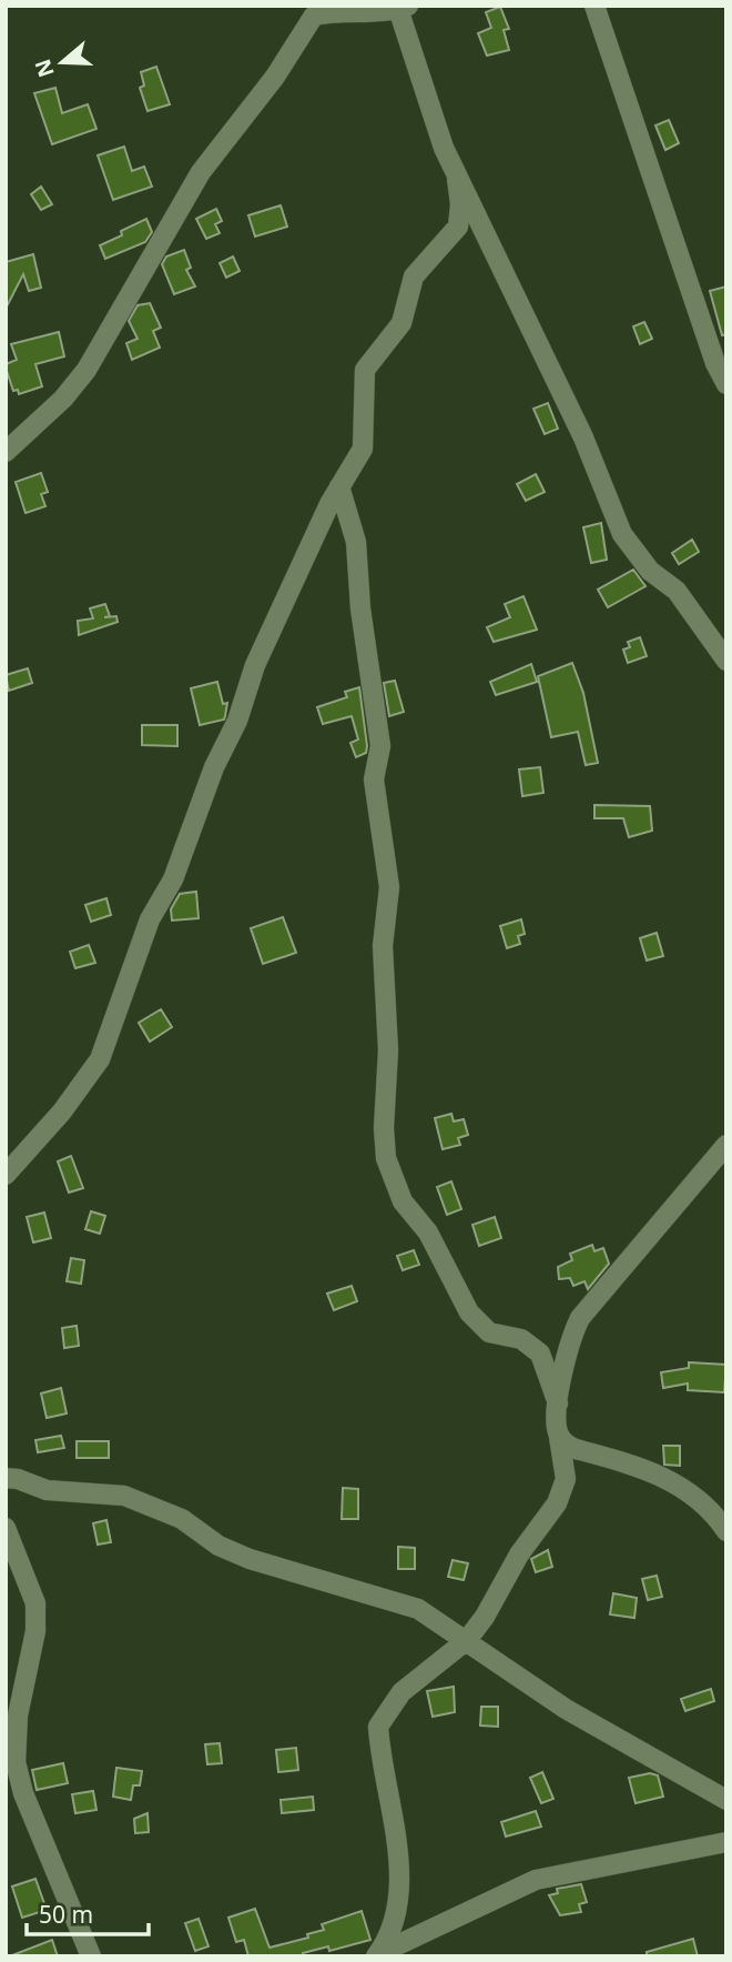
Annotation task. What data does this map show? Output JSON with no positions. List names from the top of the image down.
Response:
{
  "scale_bar": "50 m",
  "north": "left"
}
